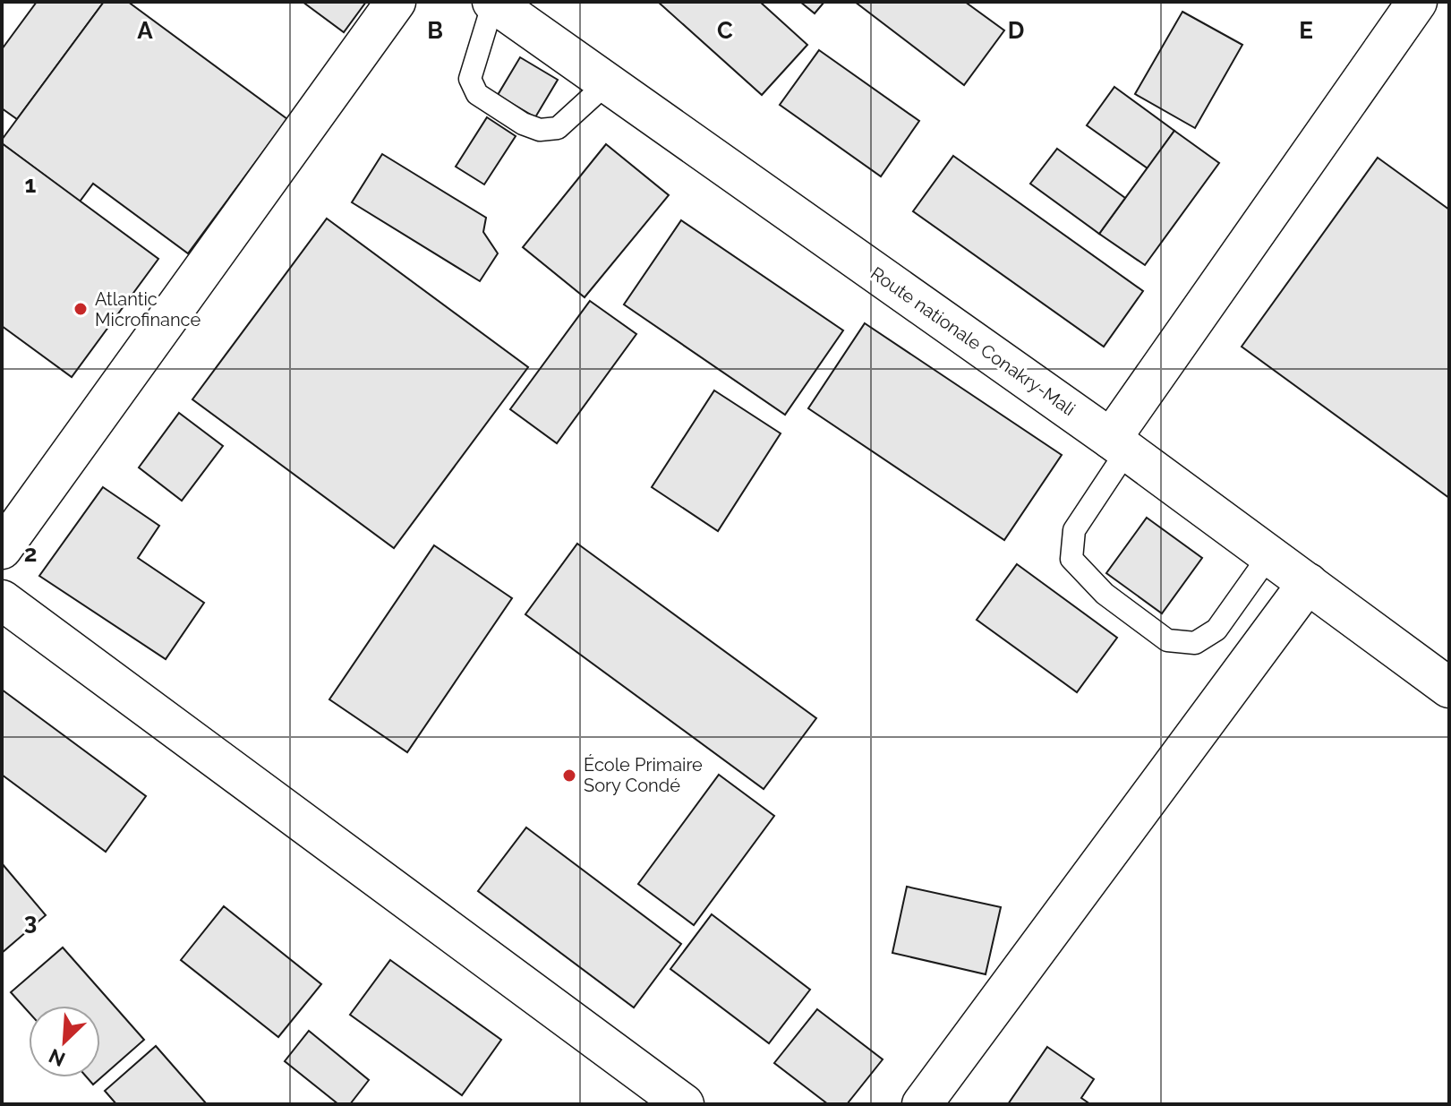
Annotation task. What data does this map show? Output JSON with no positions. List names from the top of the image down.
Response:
{
  "streets": {
    "main road": ["Route nationale Conakry-Mali"]
  },
  "places": ["Atlantic Microfinance", "École Primaire Sory Condé"],
  "north": "bottom left",
  "grid": {
    "columns": [
      "A",
      "B",
      "C",
      "D",
      "E"
    ],
    "rows": ["1", "2", "3"]
  }
}
